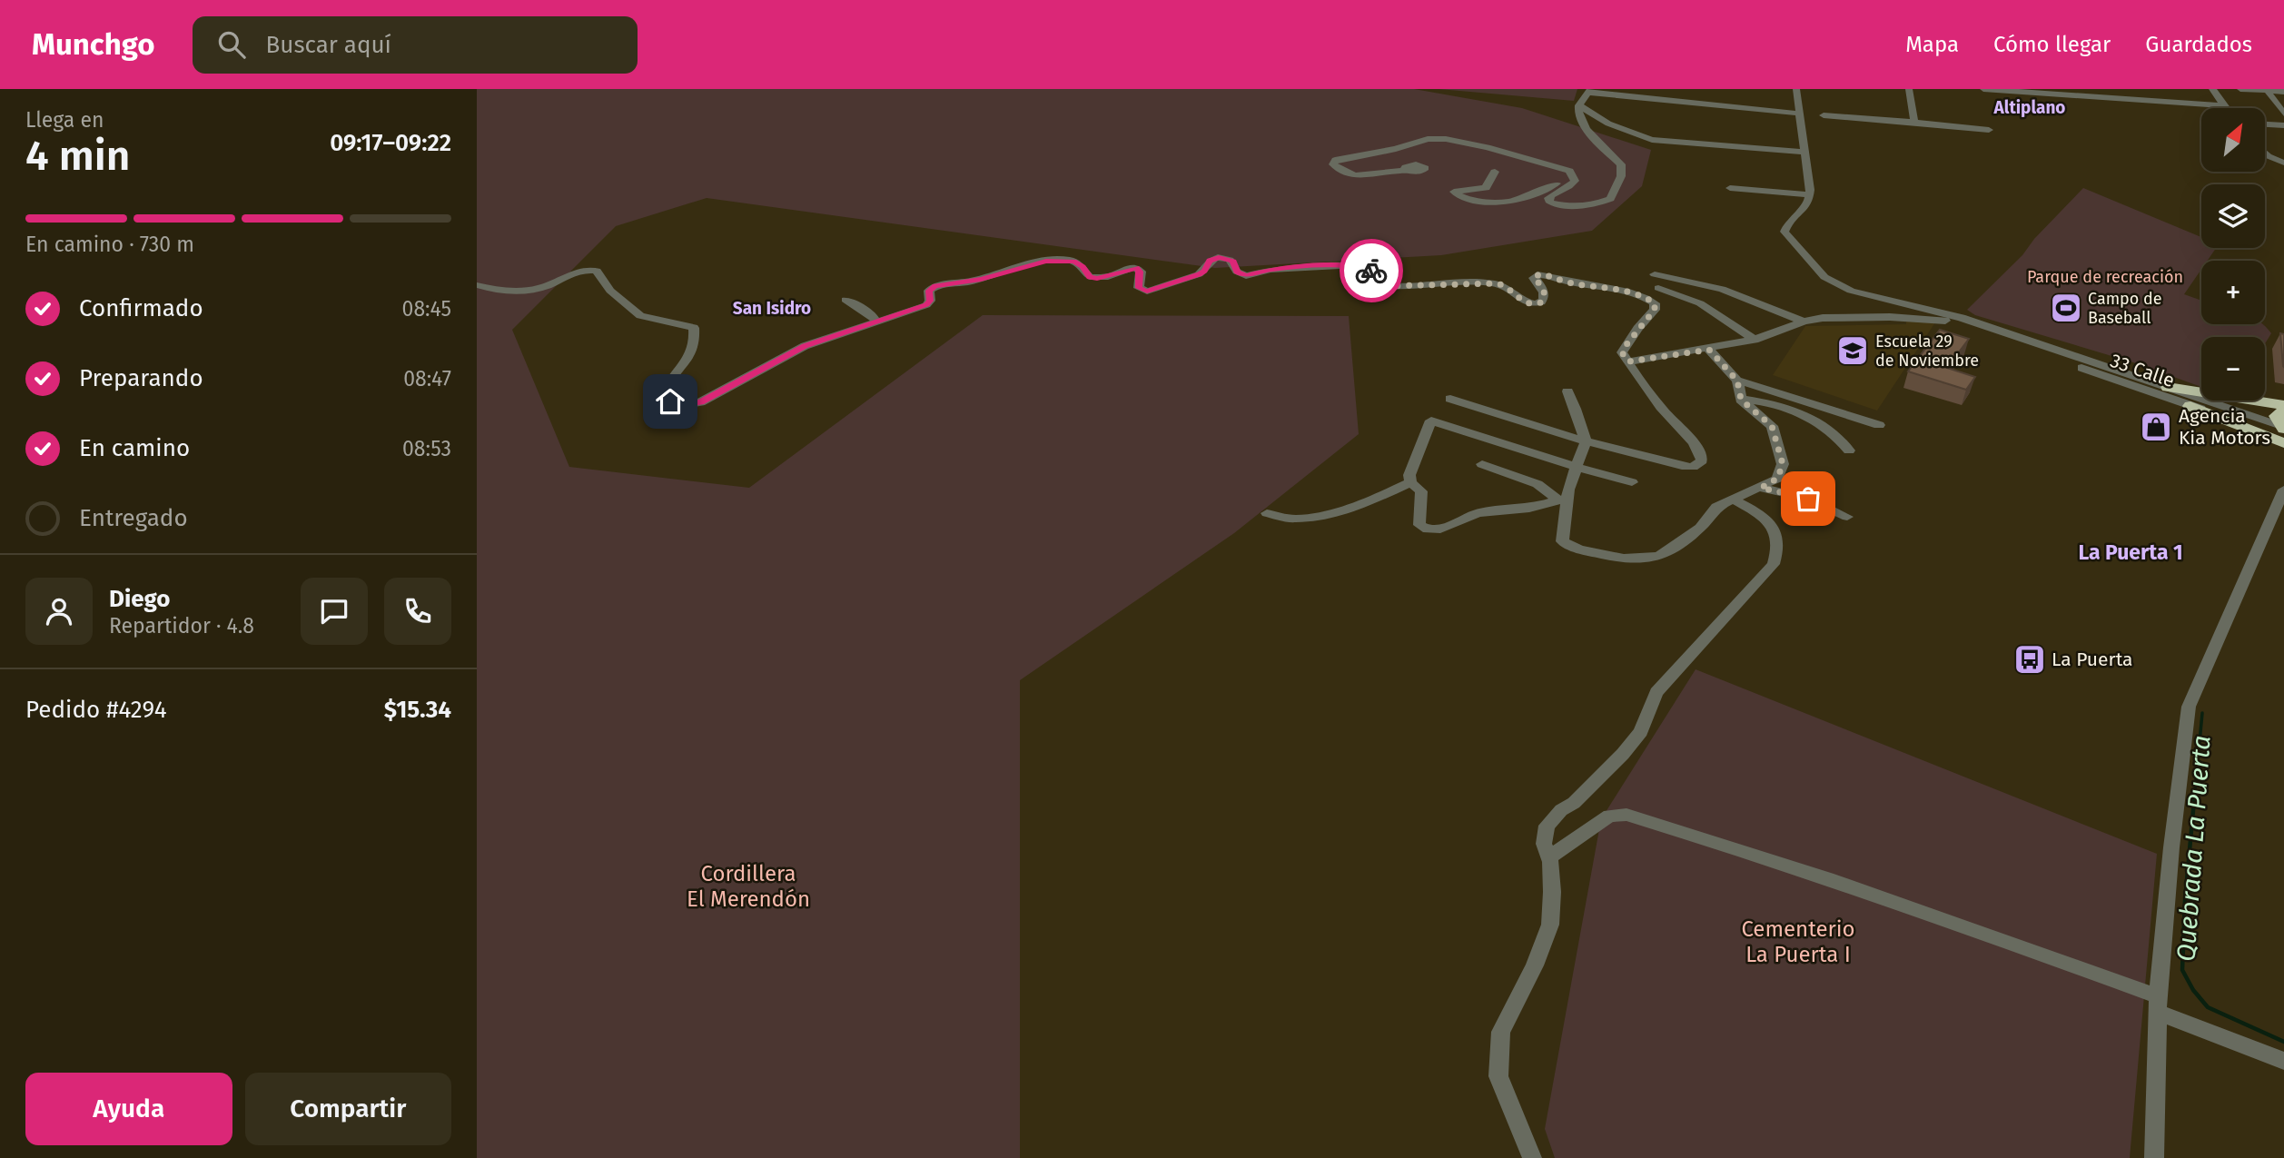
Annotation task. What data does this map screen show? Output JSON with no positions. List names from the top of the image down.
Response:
{
  "streets": {
    "street": ["33 Calle"]
  },
  "districts": ["Altiplano", "San Isidro", "La Puerta 1"],
  "water": ["Quebrada La Puerta"],
  "parks": ["Parque de recreación", "Cordillera El Merendón", "Cementerio La Puerta I"],
  "places": {
    "sports": ["Campo de Baseball"],
    "school or university": ["Escuela 29 de Noviembre"],
    "shop": ["Agencia Kia Motors"],
    "bus stop": ["La Puerta"]
  },
  "north": "top right",
  "page": {
    "header": "Munchgo",
    "search": "Buscar aquí",
    "nav": ["Mapa", "Cómo llegar", "Guardados"],
    "heading": ["4 min", "Llega en", "09:17–09:22"],
    "panel": [
      "Diego",
      "Repartidor · 4.8",
      "Pedido #4294",
      "$15.34"
    ],
    "map_buttons": ["+", "−"],
    "bar": "En camino · 730 m",
    "list": [
      ["Confirmado", "08:45"],
      ["Preparando", "08:47"],
      ["En camino", "08:53"],
      "Entregado"
    ],
    "buttons": ["Ayuda", "Compartir"]
  }
}
